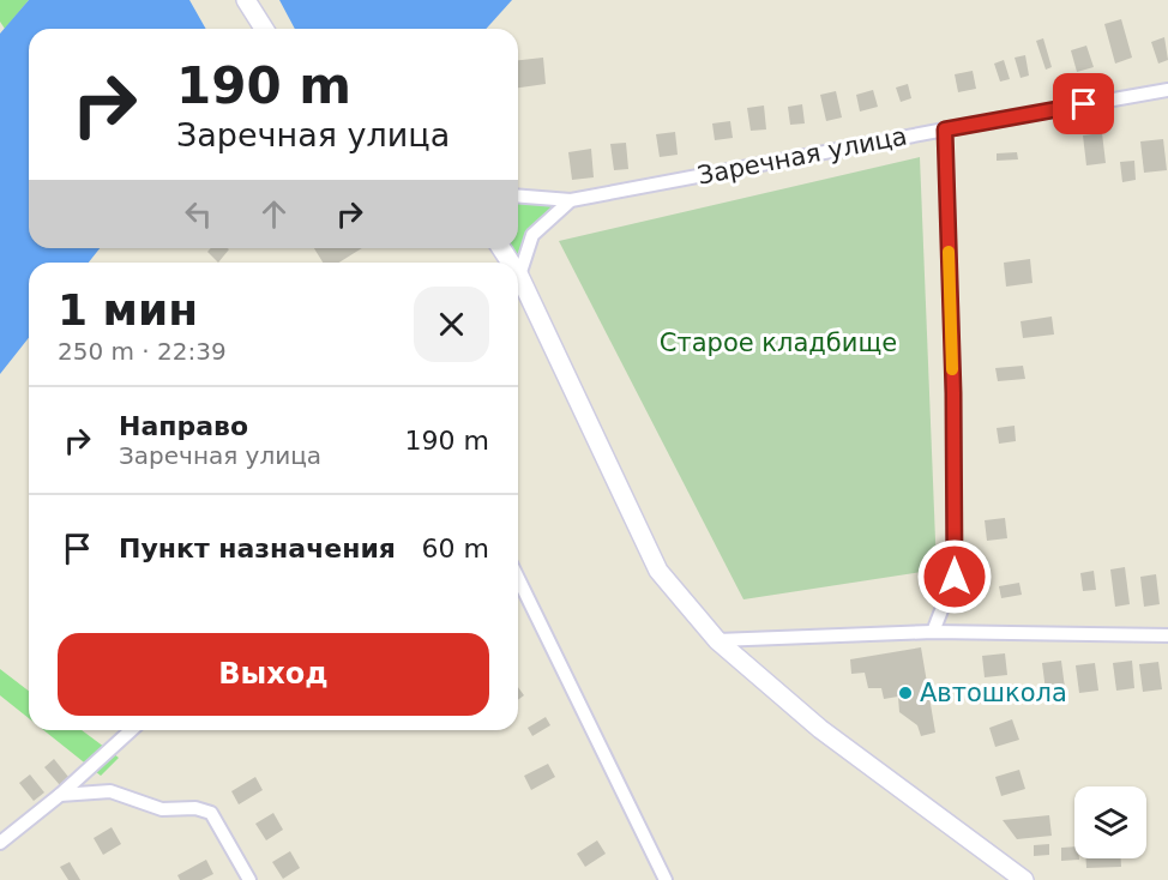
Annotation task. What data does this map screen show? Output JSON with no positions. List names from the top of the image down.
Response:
{
  "streets": {
    "street": ["Заречная улица"]
  },
  "parks": ["Старое кладбище"],
  "places": ["Автошкола"],
  "page": {
    "turn": ["190 m", "Заречная улица"],
    "heading": ["1 мин", "250 m · 22:39"],
    "list": [
      {
        "name": "Направо",
        "note": "Заречная улица",
        "value": "190 m"
      },
      {
        "name": "Пункт назначения",
        "value": "60 m"
      }
    ],
    "buttons": "Выход"
  }
}
